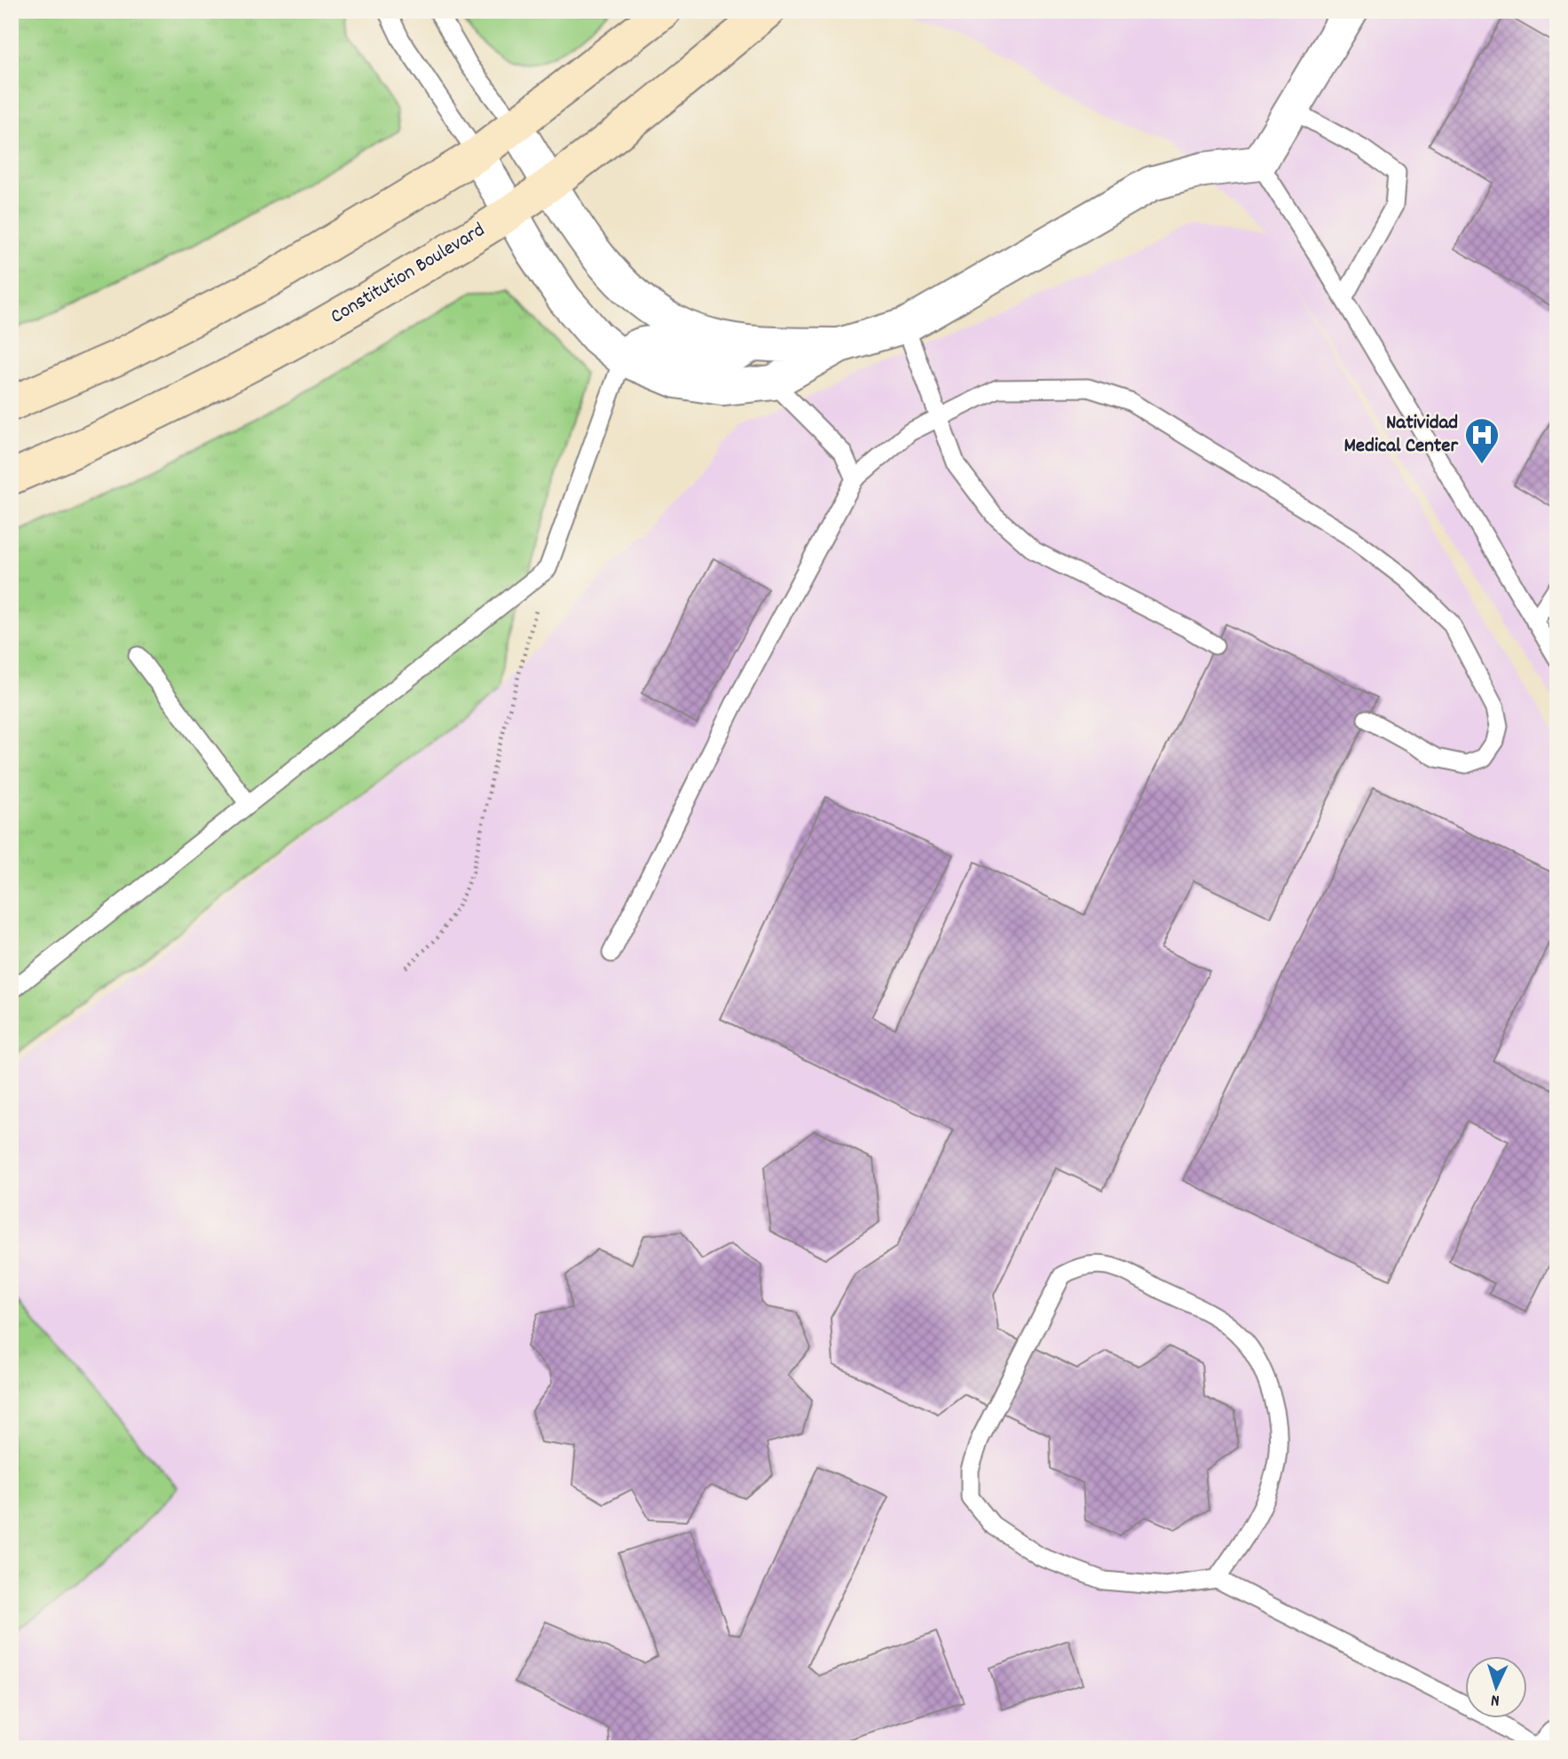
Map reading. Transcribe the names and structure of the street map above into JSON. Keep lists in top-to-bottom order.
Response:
{
  "streets": {
    "main road": ["Constitution Boulevard"]
  },
  "places": {
    "hospital": ["Natividad Medical Center"]
  },
  "north": "bottom"
}
